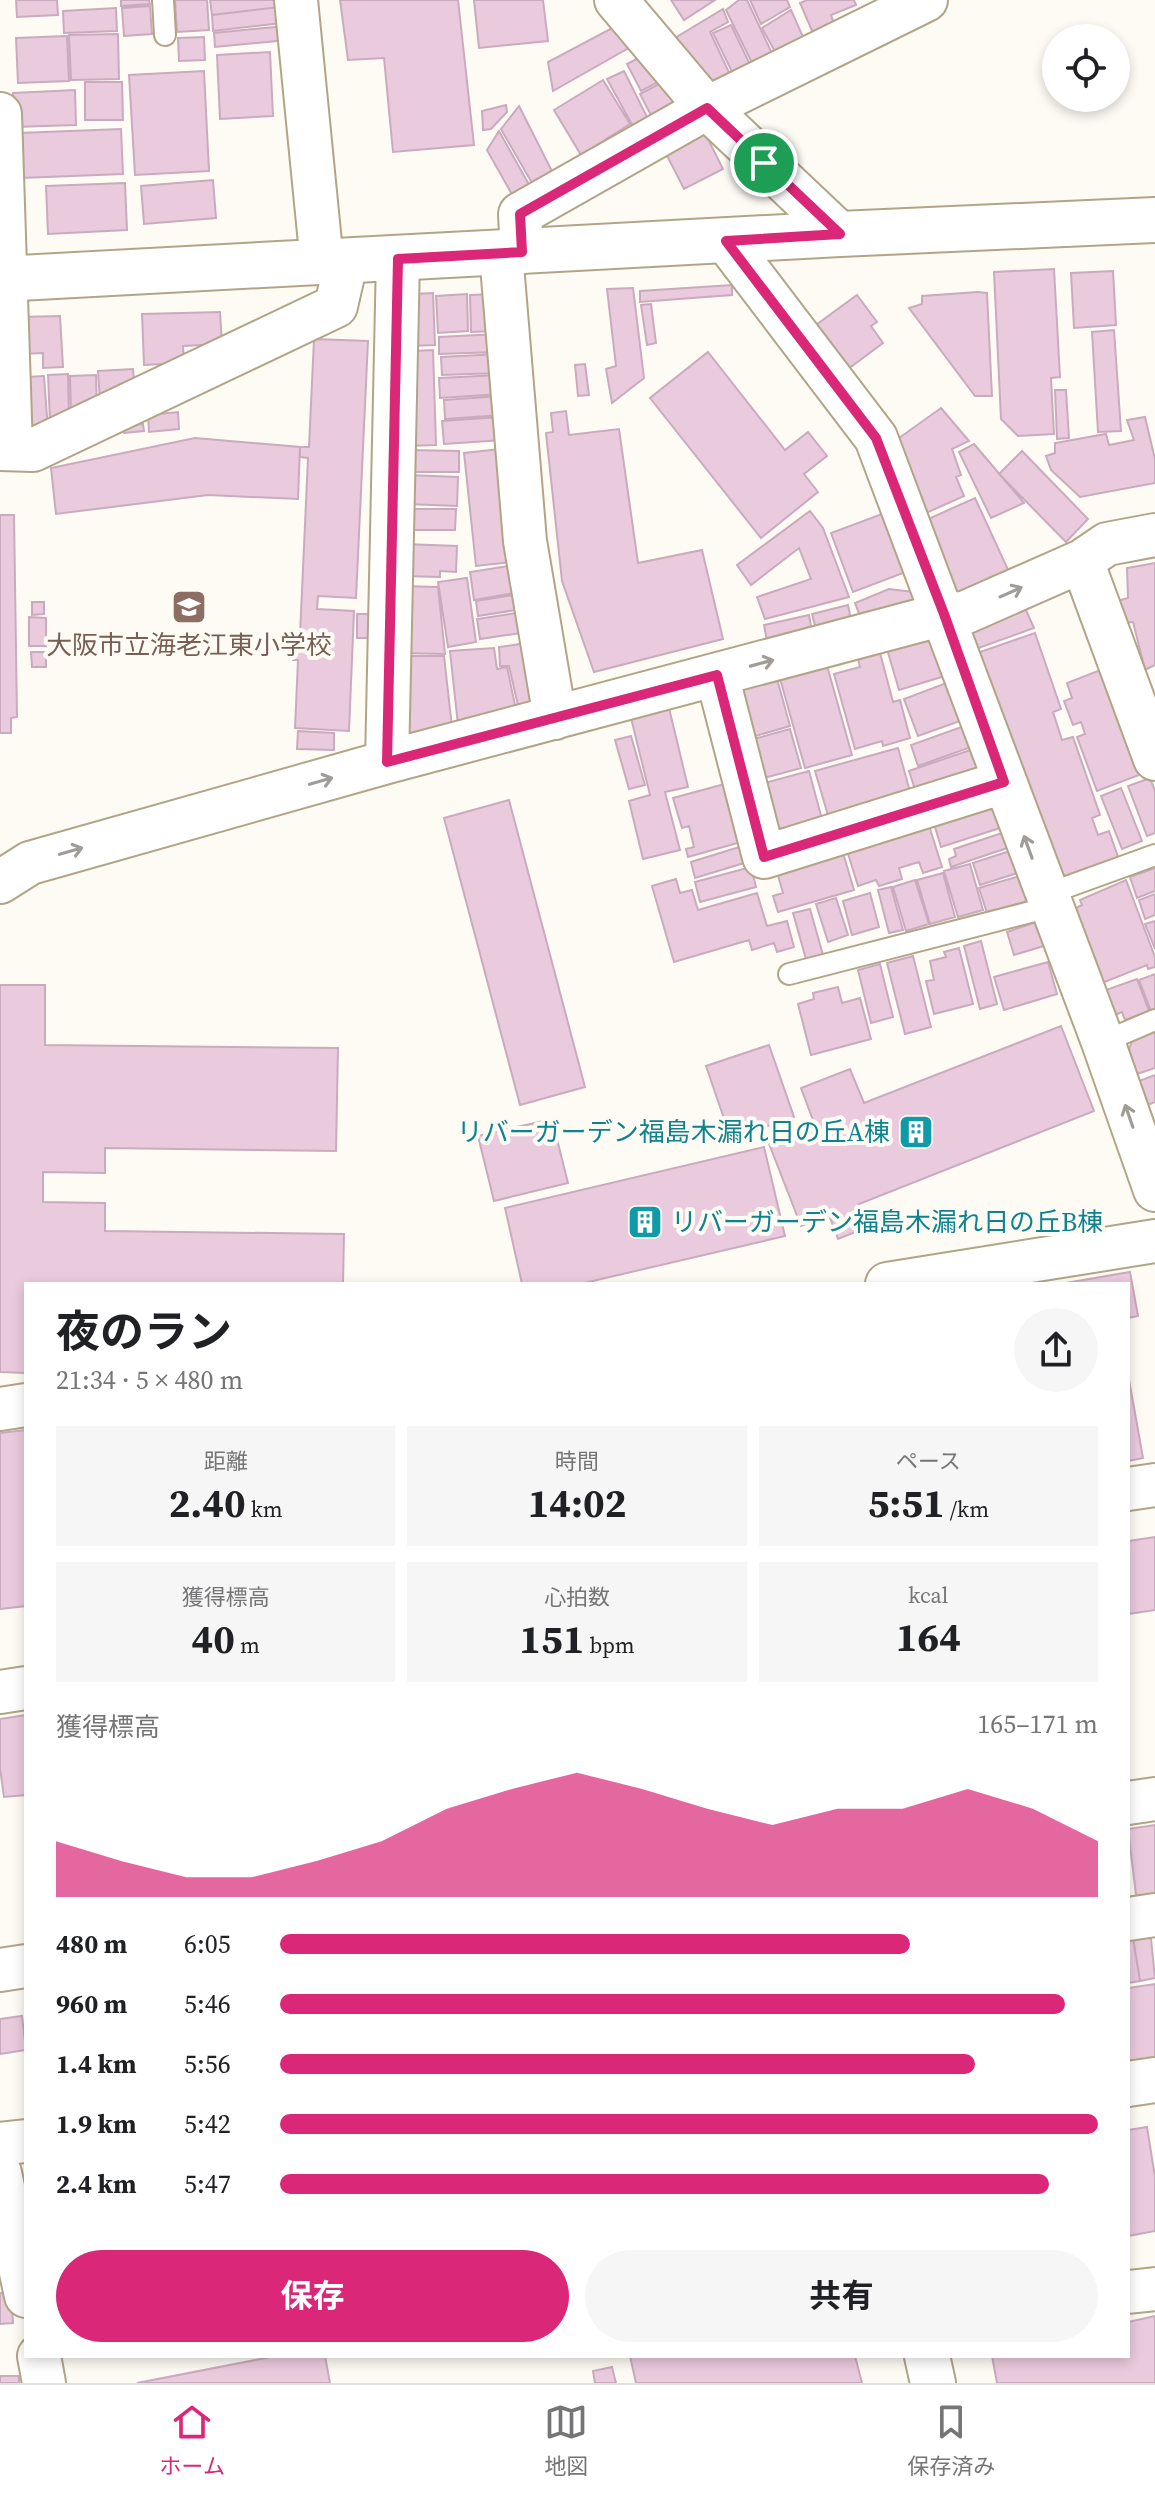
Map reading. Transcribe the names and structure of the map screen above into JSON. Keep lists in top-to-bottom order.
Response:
{
  "places": {
    "school or university": ["大阪市立海老江東小学校"],
    "building": ["リバーガーデン福島木漏れ日の丘A棟", "リバーガーデン福島木漏れ日の丘B棟"]
  },
  "page": {
    "heading": ["夜のラン", "21:34 · 5 × 480 m"],
    "stats": [
      ["距離", "2.40 km"],
      ["時間", "14:02"],
      ["ペース", "5:51 /km"],
      ["獲得標高", "40 m"],
      ["心拍数", "151 bpm"],
      ["kcal", "164"]
    ],
    "chart": ["獲得標高", "165–171 m"],
    "list": [
      {
        "name": "480 m",
        "note": "6:05"
      },
      {
        "name": "960 m",
        "note": "5:46"
      },
      {
        "name": "1.4 km",
        "note": "5:56"
      },
      {
        "name": "1.9 km",
        "note": "5:42"
      },
      {
        "name": "2.4 km",
        "note": "5:47"
      }
    ],
    "buttons": ["保存", "共有"],
    "tabs": ["ホーム", "地図", "保存済み"]
  }
}
